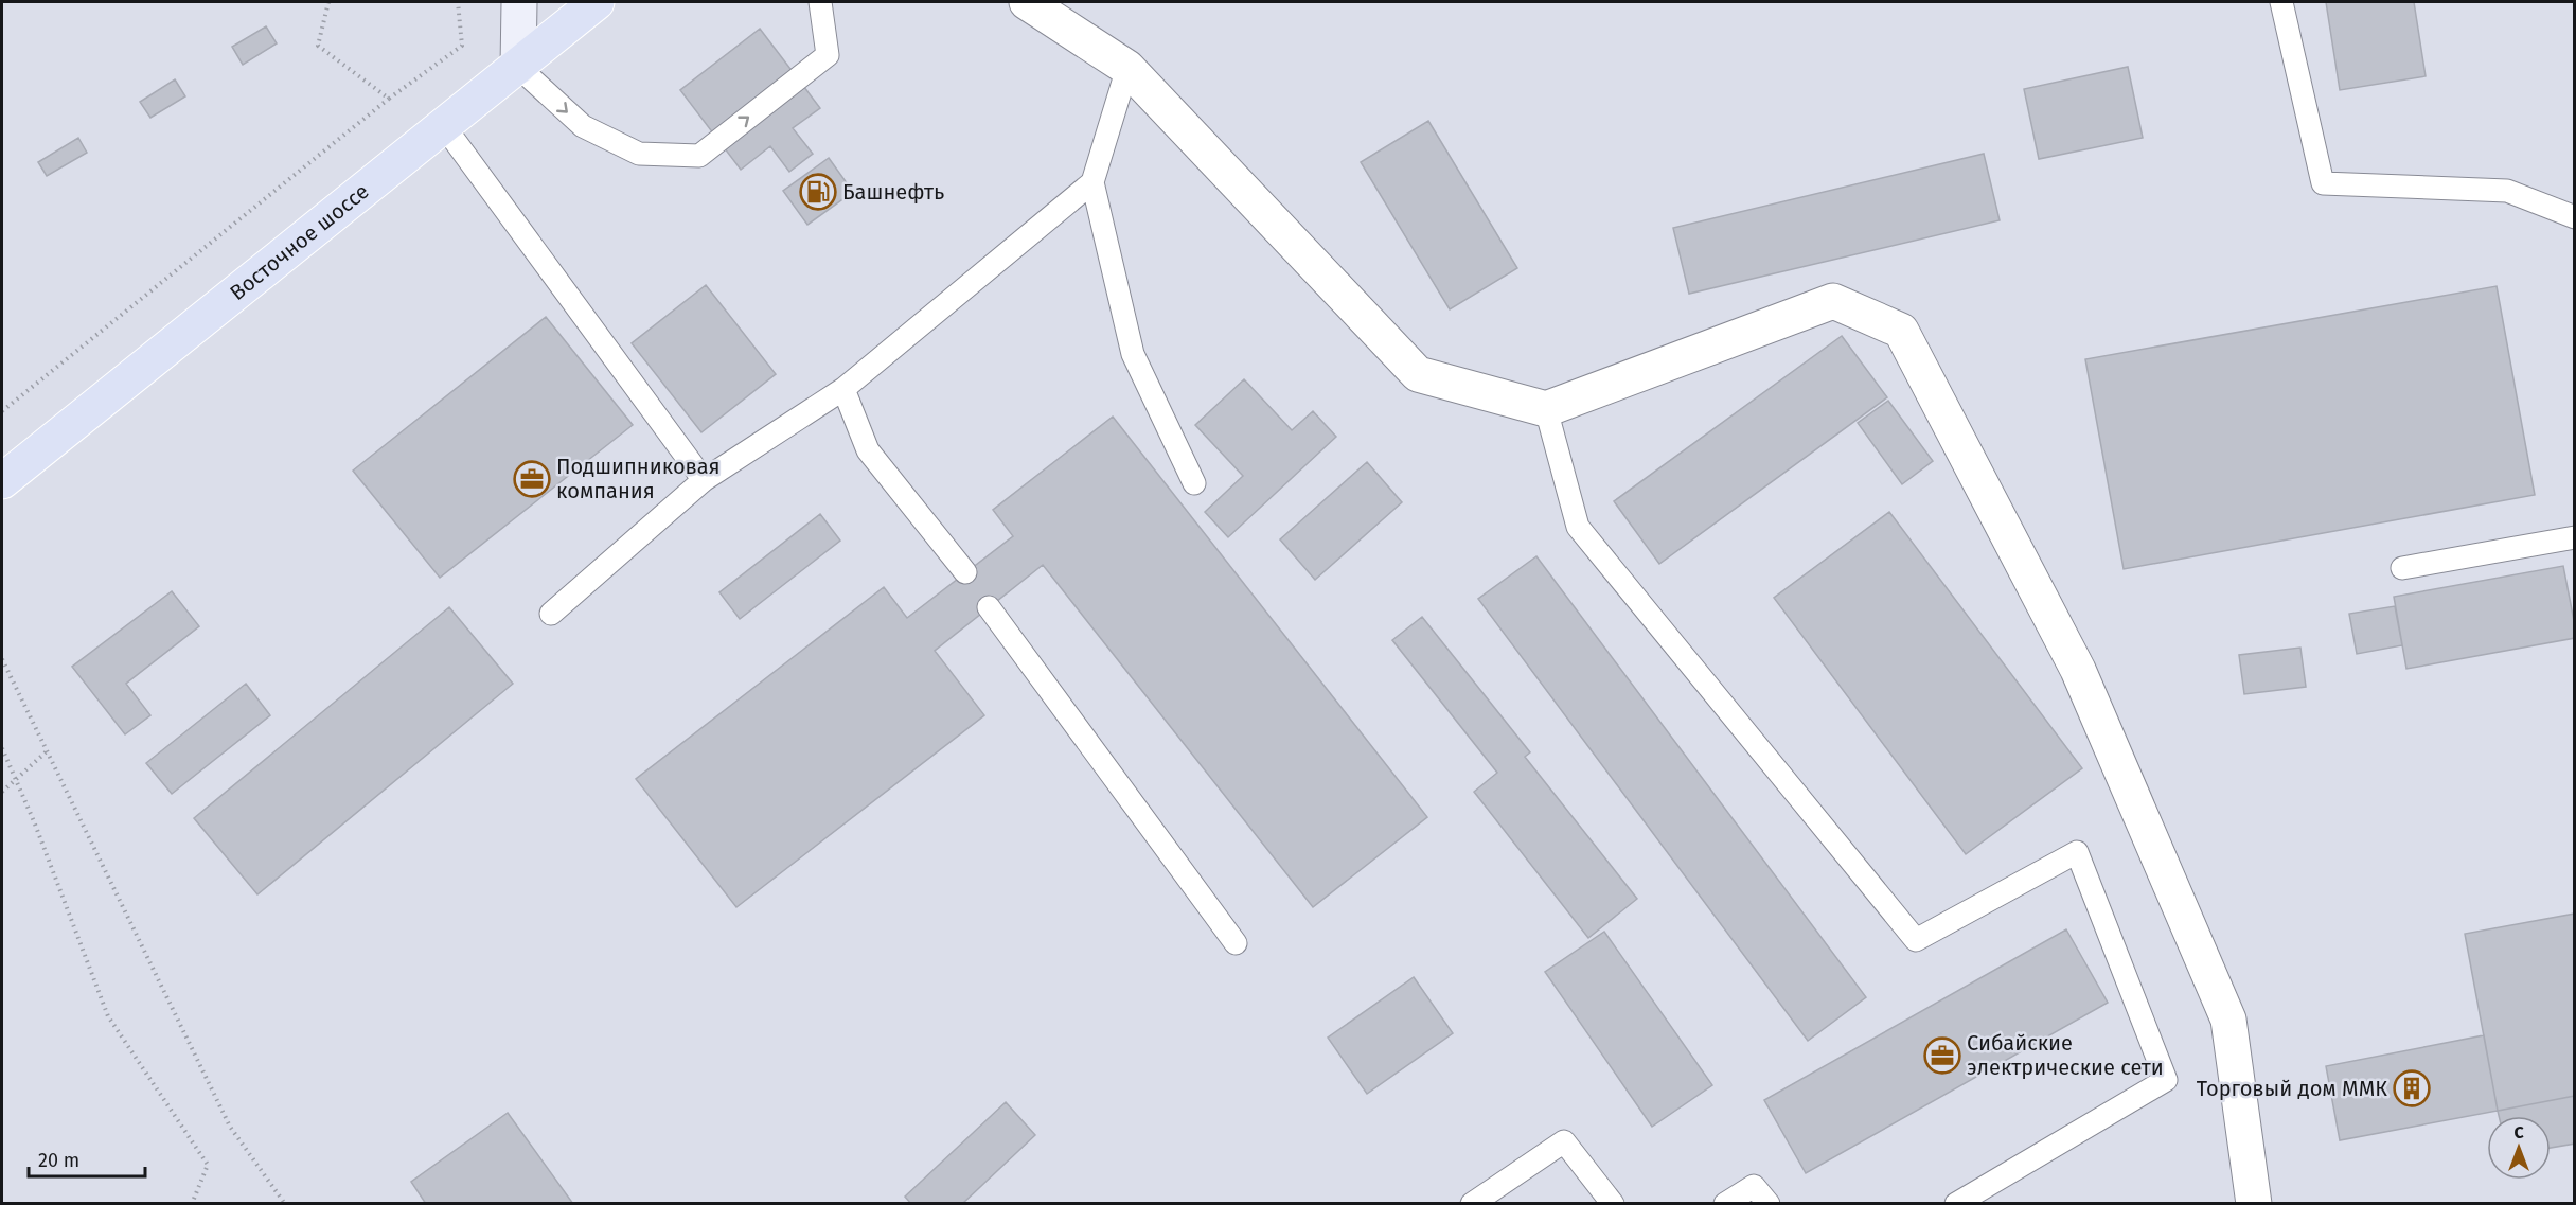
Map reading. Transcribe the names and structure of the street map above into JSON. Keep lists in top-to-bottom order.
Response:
{
  "streets": {
    "main road": ["Восточное шоссе"]
  },
  "places": {
    "fuel station": ["Башнефть"],
    "office": ["Подшипниковая компания", "Сибайские электрические сети"],
    "building": ["Торговый дом ММК"]
  },
  "scale_bar": "20 m",
  "north": "top"
}
